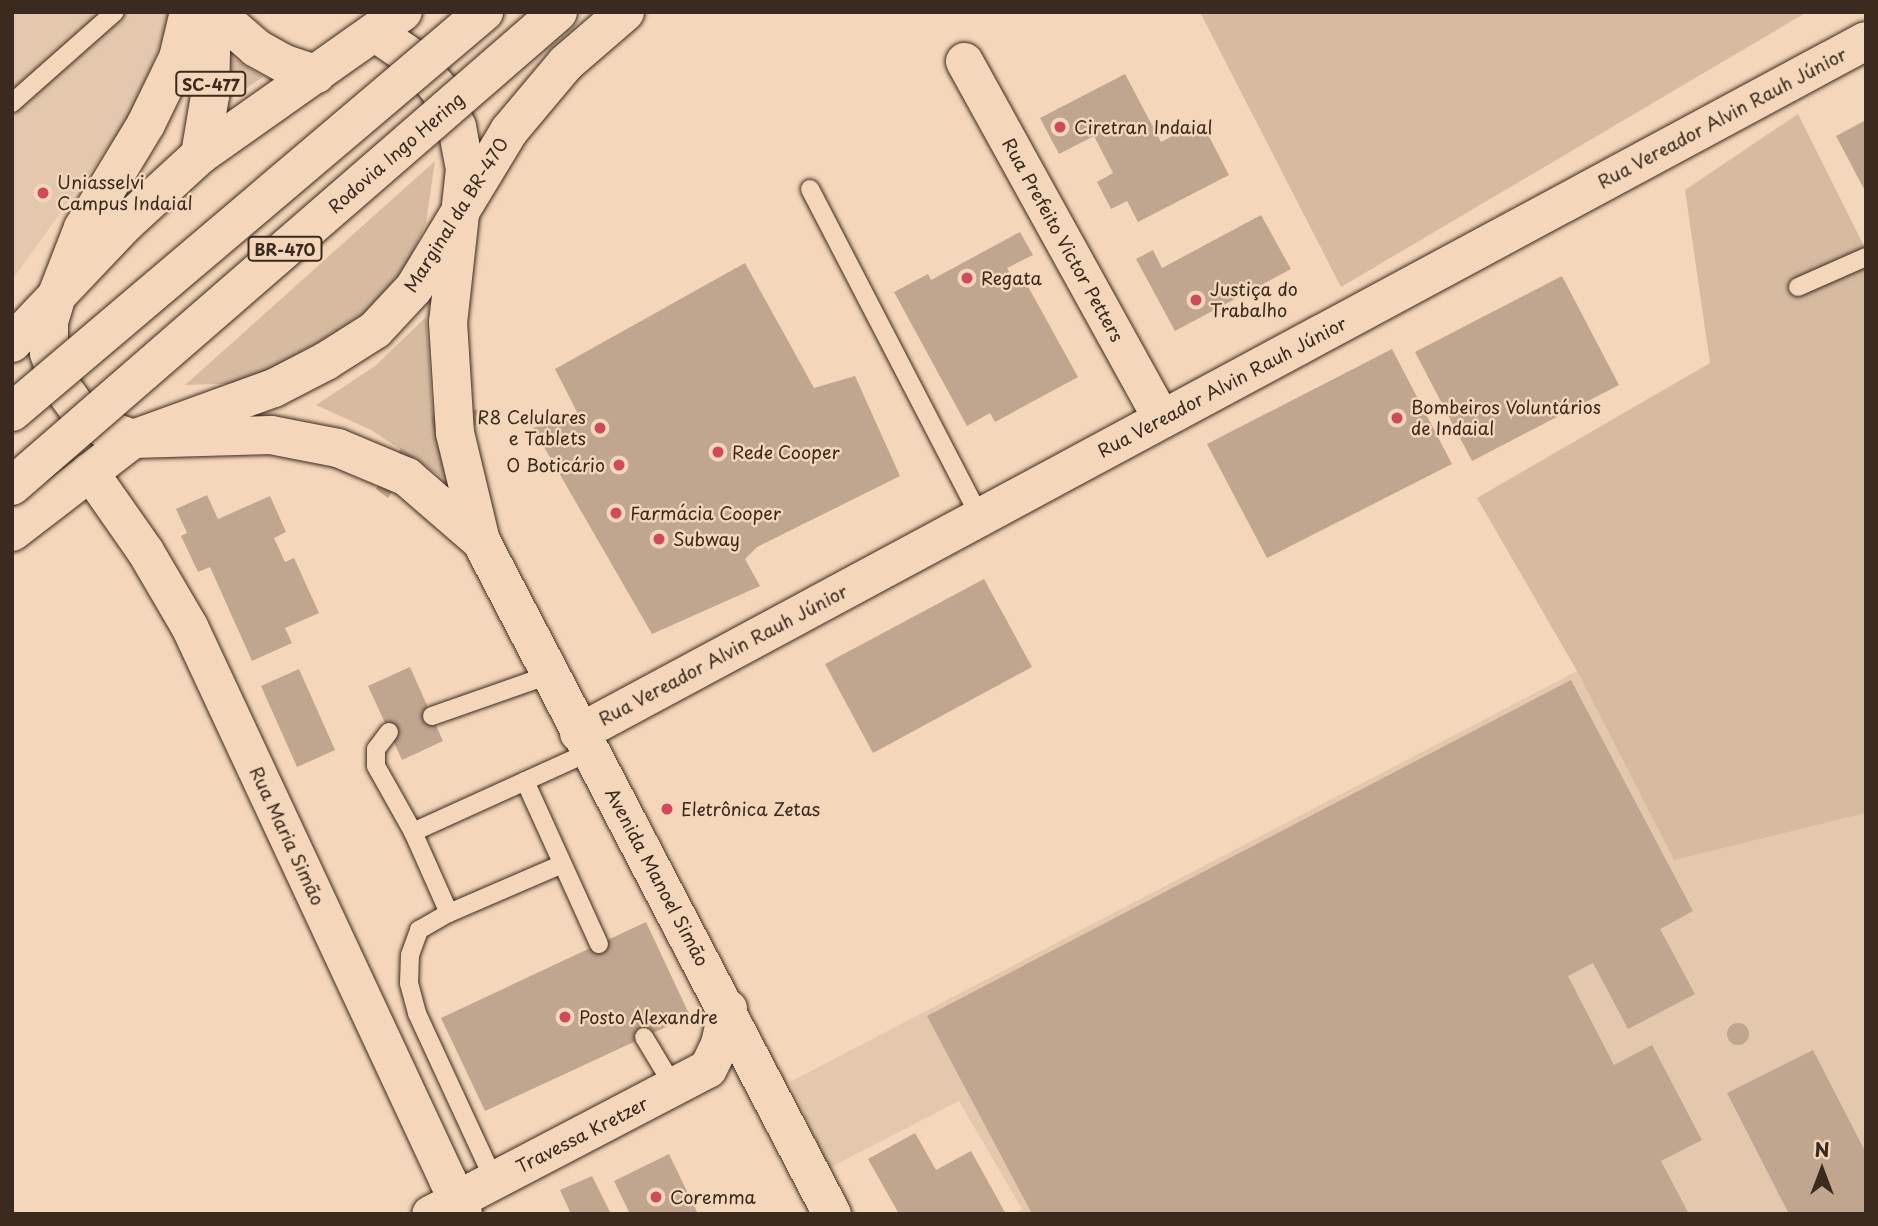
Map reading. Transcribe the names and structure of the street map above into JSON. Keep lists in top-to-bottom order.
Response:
{
  "streets": {
    "main road": [
      "SC-477",
      "Rua Vereador Alvin Rauh Júnior",
      "Rodovia Ingo Hering",
      "Marginal da BR-470",
      "BR-470",
      "Avenida Manoel Simão",
      "Travessa Kretzer"
    ],
    "street": ["Rua Prefeito Victor Petters", "Rua Maria Simão"]
  },
  "crossings": [
    ["Rua Vereador Alvin Rauh Júnior", "Rua Prefeito Victor Petters"],
    ["Rua Vereador Alvin Rauh Júnior", "Avenida Manoel Simão"],
    ["Marginal da BR-470", "Rua Maria Simão"],
    ["Marginal da BR-470", "Avenida Manoel Simão"],
    ["Rua Maria Simão", "Travessa Kretzer"]
  ],
  "places": [
    "Ciretran Indaial",
    "Uniasselvi Campus Indaial",
    "Regata",
    "Justiça do Trabalho",
    "Bombeiros Voluntários de Indaial",
    "R8 Celulares e Tablets",
    "Rede Cooper",
    "O Boticário",
    "Farmácia Cooper",
    "Subway",
    "Eletrônica Zetas",
    "Posto Alexandre",
    "Coremma"
  ],
  "north": "top"
}
